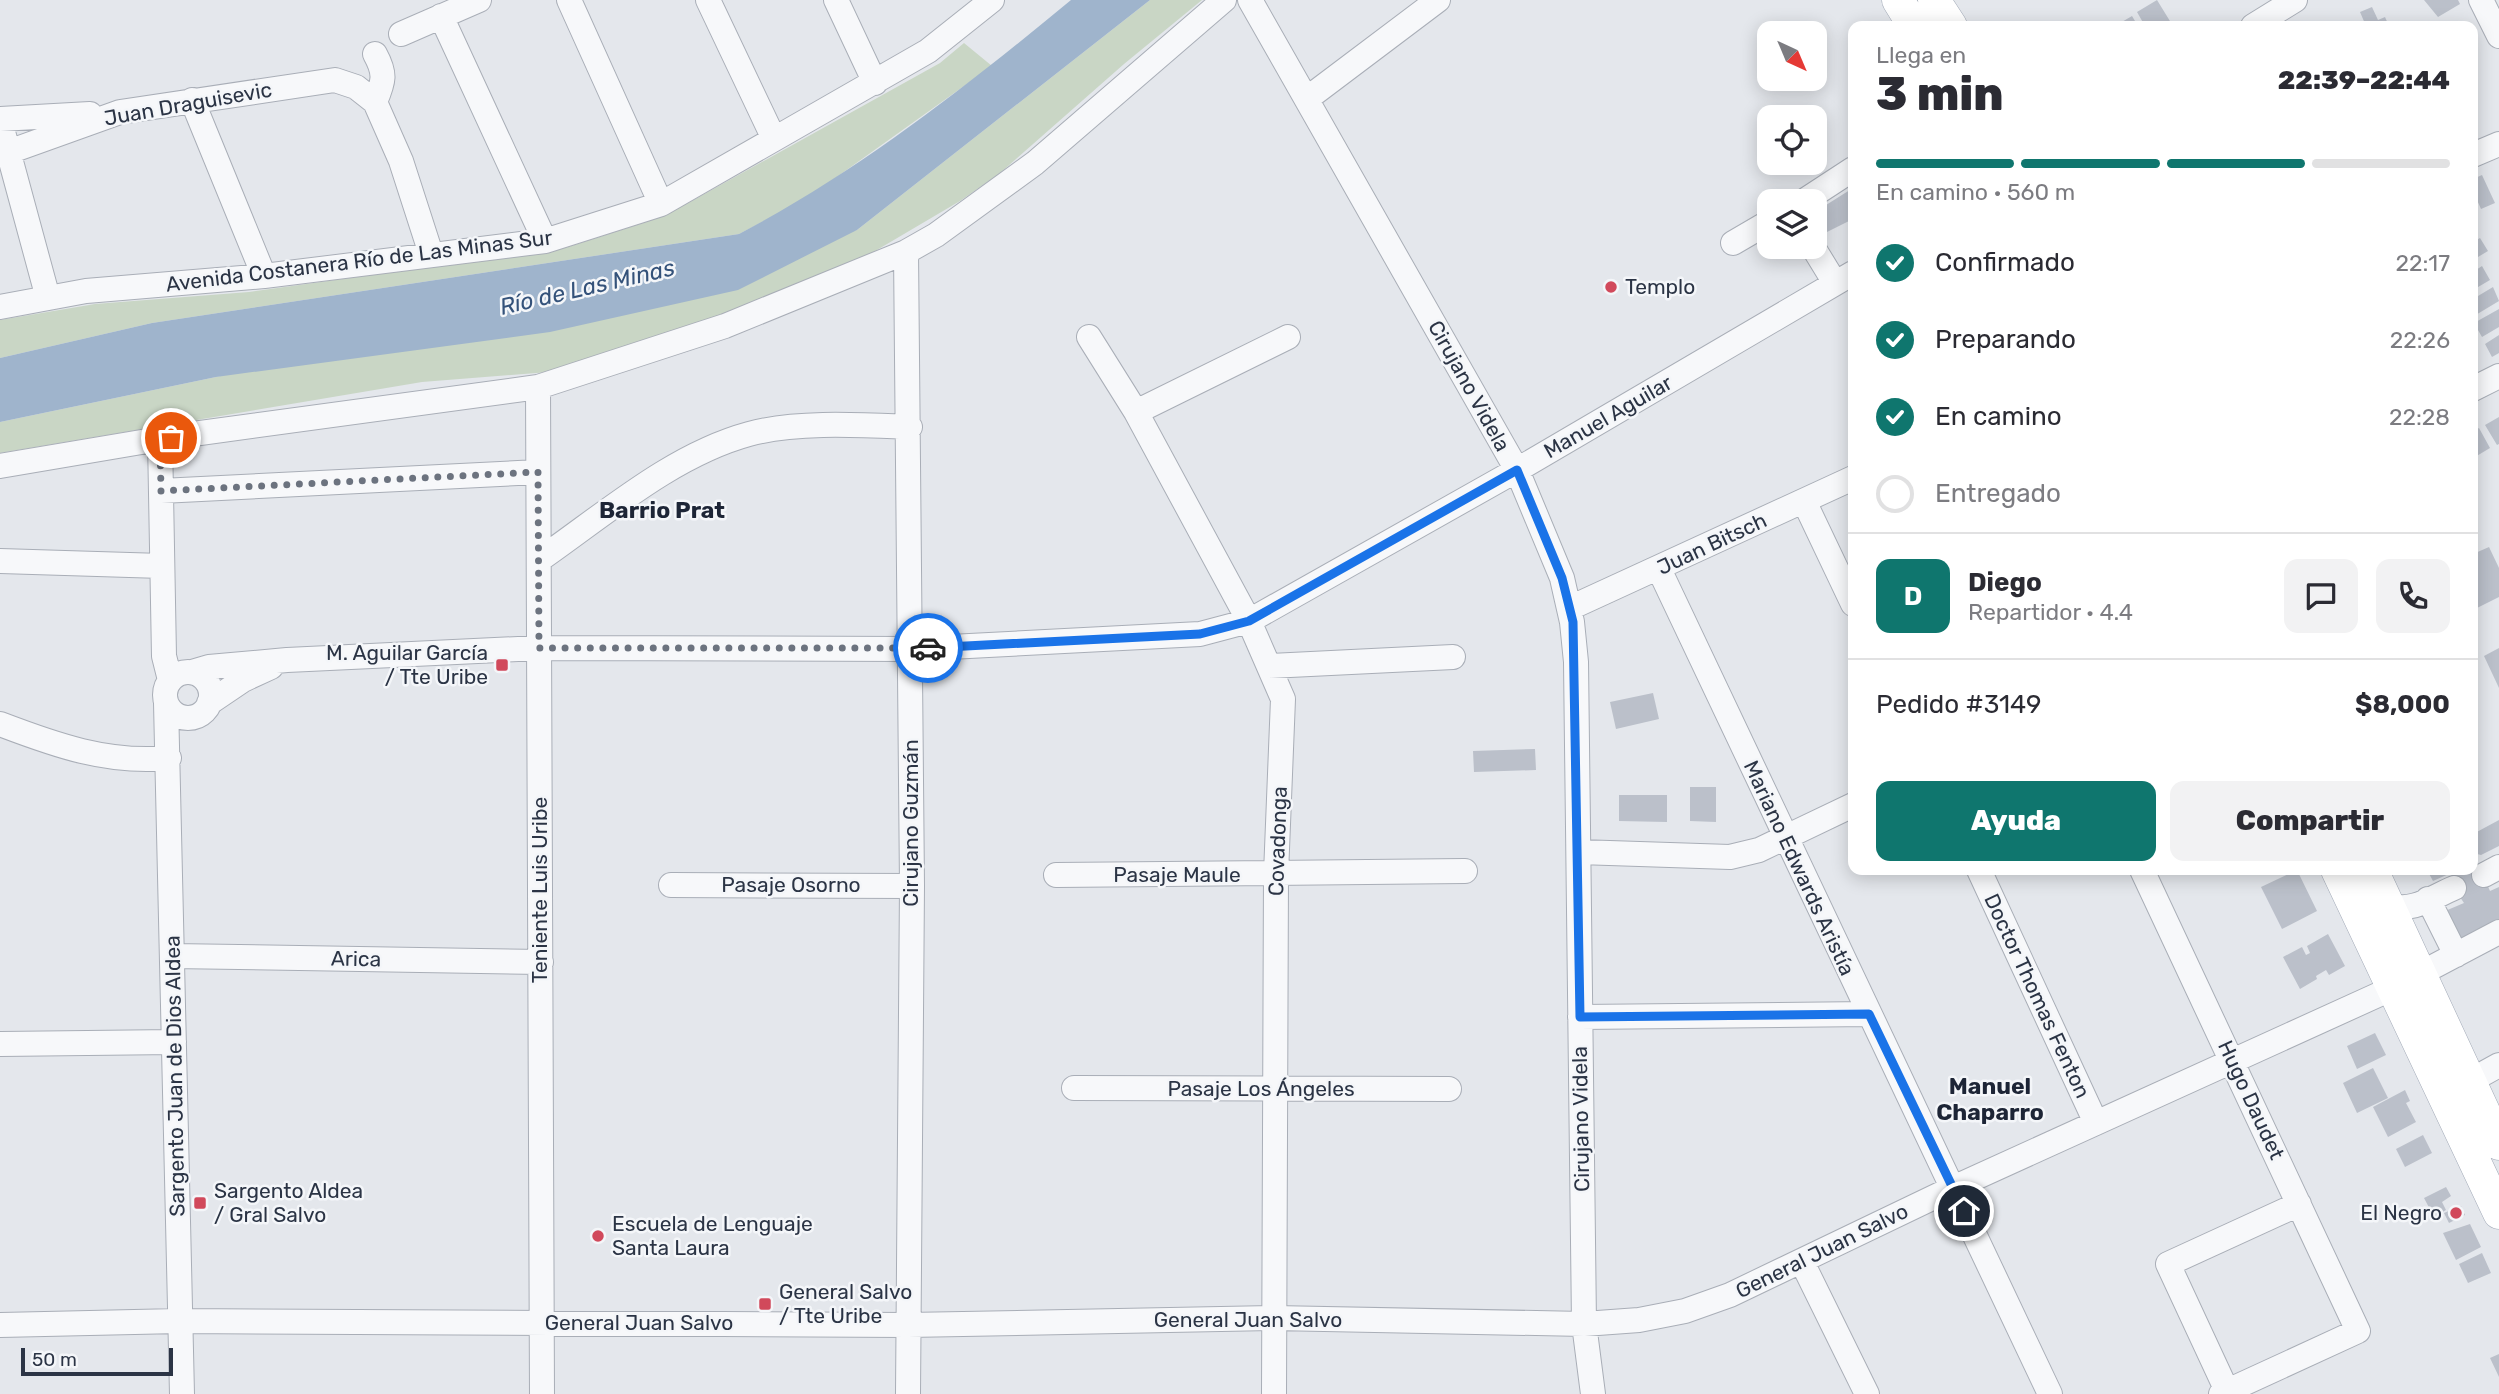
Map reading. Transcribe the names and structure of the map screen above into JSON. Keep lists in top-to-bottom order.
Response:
{
  "streets": {
    "street": [
      "Juan Draguisevic",
      "Avenida Costanera Río de Las Minas Sur",
      "Cirujano Videla",
      "Manuel Aguilar",
      "Juan Bitsch",
      "Cirujano Guzmán",
      "Covadonga",
      "Mariano Edwards Aristía",
      "Pasaje Maule",
      "Pasaje Osorno",
      "Teniente Luis Uribe",
      "Arica",
      "Doctor Thomas Fenton",
      "Sargento Juan de Dios Aldea",
      "Pasaje Los Ángeles",
      "Hugo Daudet",
      "General Juan Salvo"
    ]
  },
  "crossings": [
    ["Cirujano Videla", "Manuel Aguilar"],
    ["Cirujano Videla", "Juan Bitsch"],
    ["Cirujano Videla", "General Juan Salvo"],
    ["Manuel Aguilar", "Cirujano Guzmán"],
    ["Manuel Aguilar", "Covadonga"],
    ["Manuel Aguilar", "Teniente Luis Uribe"],
    ["Manuel Aguilar", "Sargento Juan de Dios Aldea"],
    ["Juan Bitsch", "Mariano Edwards Aristía"],
    ["Cirujano Guzmán", "Pasaje Osorno"],
    ["Cirujano Guzmán", "General Juan Salvo"],
    ["Covadonga", "Pasaje Maule"],
    ["Covadonga", "Pasaje Los Ángeles"],
    ["Covadonga", "General Juan Salvo"],
    ["Mariano Edwards Aristía", "General Juan Salvo"],
    ["Teniente Luis Uribe", "Arica"],
    ["Teniente Luis Uribe", "General Juan Salvo"],
    ["Arica", "Sargento Juan de Dios Aldea"],
    ["Doctor Thomas Fenton", "General Juan Salvo"],
    ["Sargento Juan de Dios Aldea", "General Juan Salvo"],
    ["Hugo Daudet", "General Juan Salvo"]
  ],
  "districts": ["Barrio Prat", "Manuel Chaparro"],
  "water": ["Río de Las Minas"],
  "places": {
    "other": ["Templo", "El Negro", "Escuela de Lenguaje Santa Laura"],
    "transit": ["M. Aguilar García / Tte Uribe", "Sargento Aldea / Gral Salvo", "General Salvo / Tte Uribe"]
  },
  "scale_bar": "50 m",
  "north": "bottom right",
  "page": {
    "heading": ["3 min", "Llega en", "22:39–22:44"],
    "panel": [
      "Diego",
      "Repartidor · 4.4",
      "Pedido #3149",
      "$8,000"
    ],
    "bar": "En camino · 560 m",
    "list": [
      ["Confirmado", "22:17"],
      ["Preparando", "22:26"],
      ["En camino", "22:28"],
      "Entregado"
    ],
    "round": "D",
    "buttons": ["Ayuda", "Compartir"],
    "scale": "50 m"
  }
}
